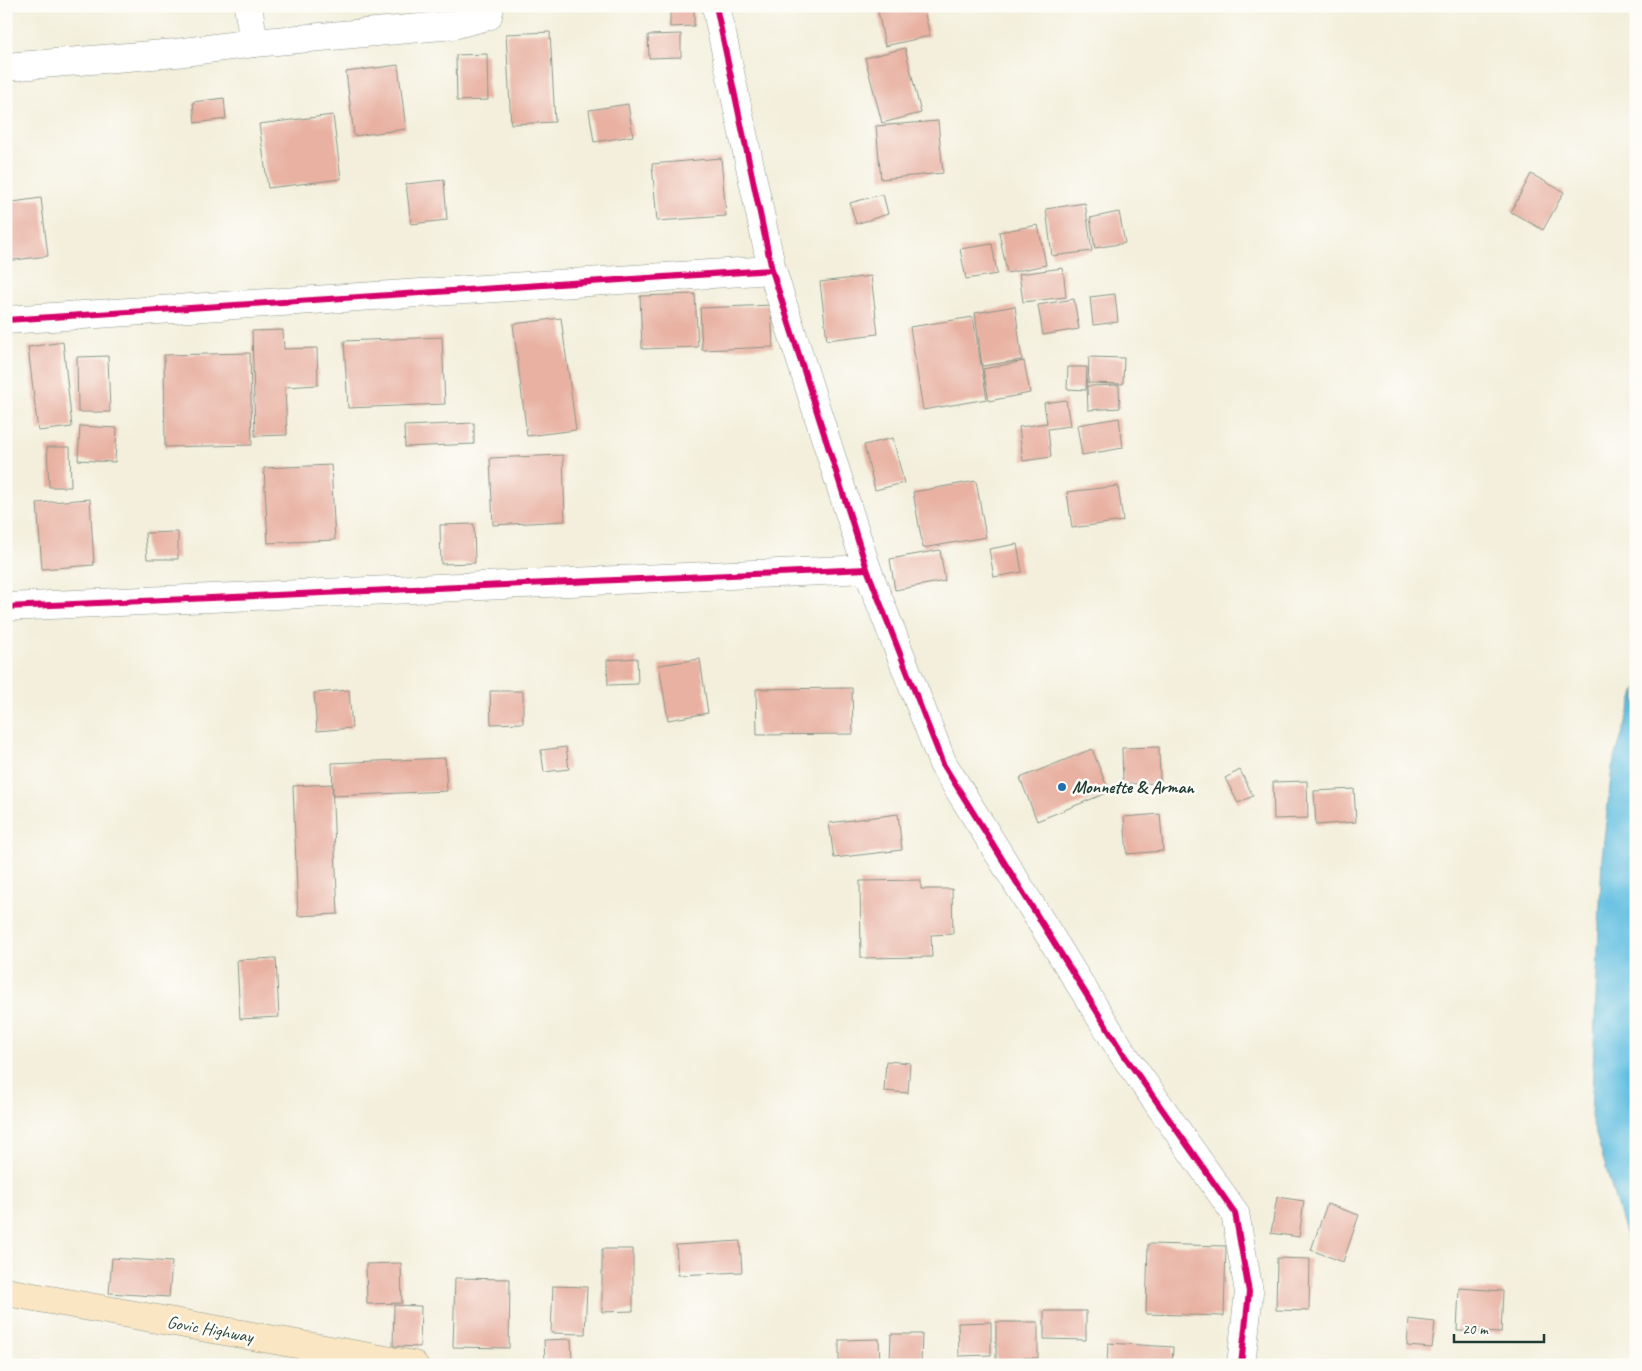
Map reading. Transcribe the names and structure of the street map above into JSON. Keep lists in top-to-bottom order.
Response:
{
  "streets": {
    "main road": ["Govic Highway"]
  },
  "places": ["Monnette & Arman"],
  "scale_bar": "20 m"
}
